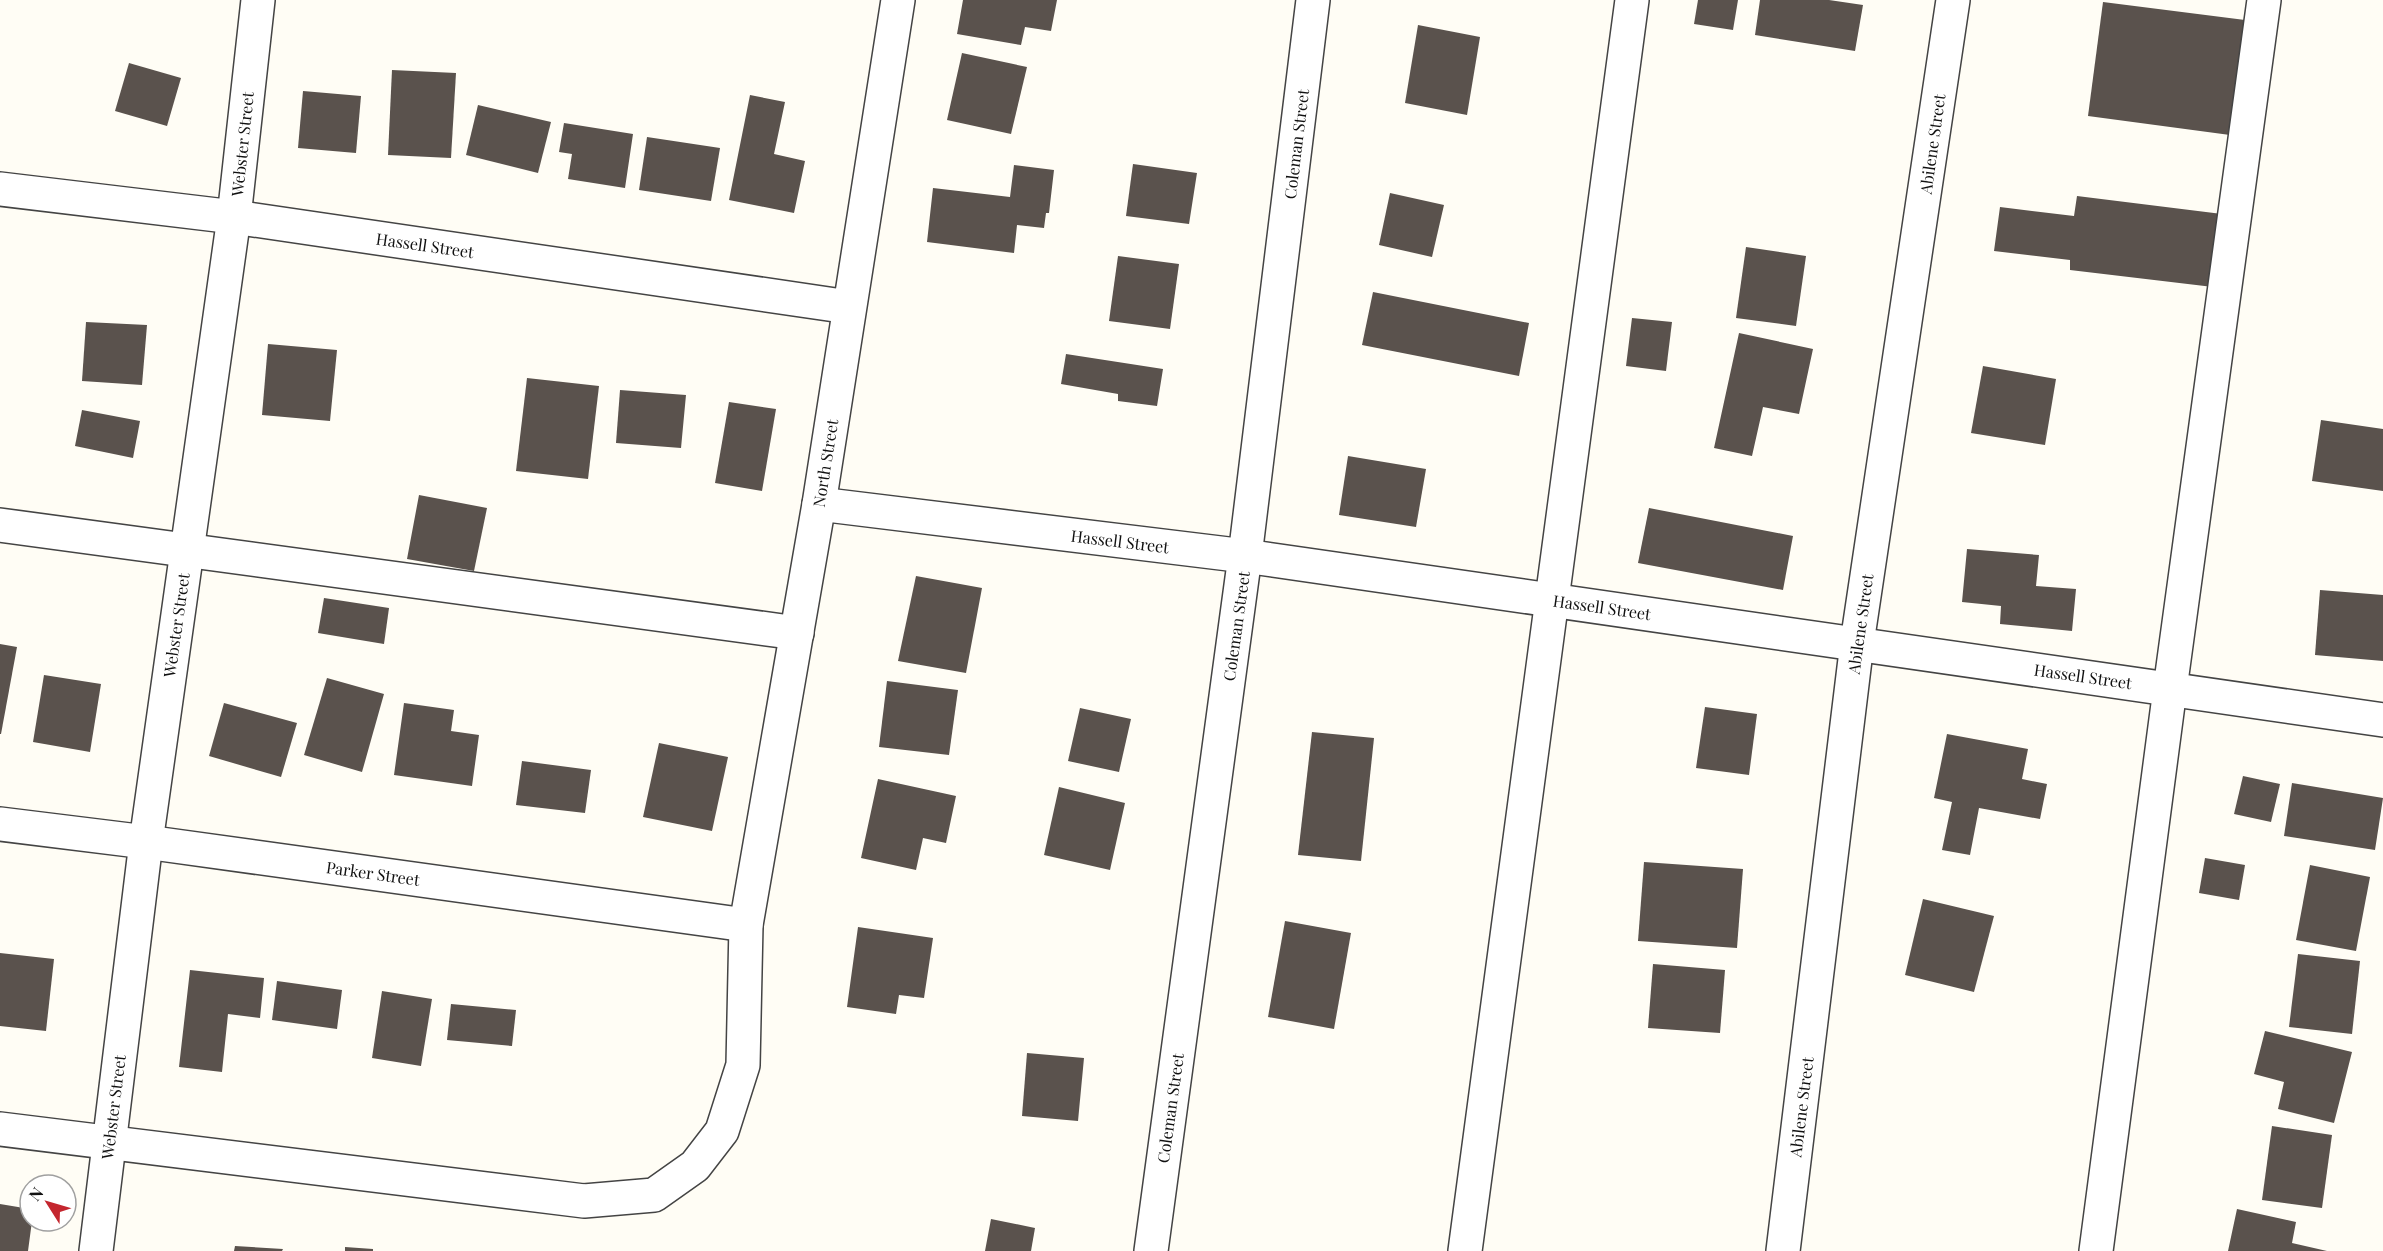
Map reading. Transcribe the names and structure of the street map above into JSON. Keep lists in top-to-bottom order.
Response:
{
  "streets": {
    "street": [
      "Webster Street",
      "Coleman Street",
      "Abilene Street",
      "Hassell Street",
      "North Street",
      "Parker Street"
    ]
  },
  "crossings": [
    ["Webster Street", "Hassell Street"],
    ["Webster Street", "North Street"],
    ["Webster Street", "Parker Street"],
    ["Coleman Street", "Hassell Street"],
    ["Abilene Street", "Hassell Street"],
    ["Hassell Street", "North Street"],
    ["North Street", "Parker Street"]
  ],
  "north": "top left"
}
